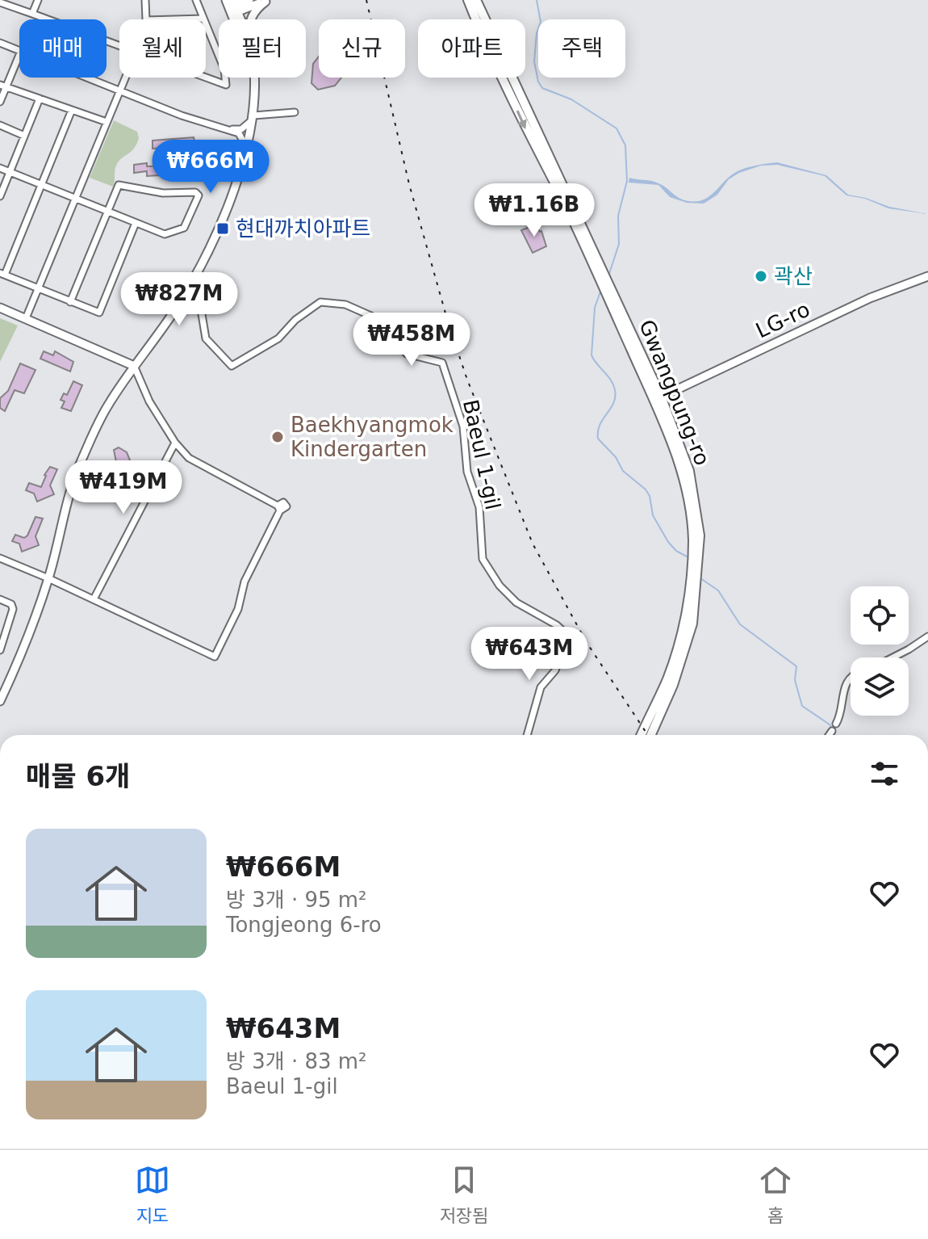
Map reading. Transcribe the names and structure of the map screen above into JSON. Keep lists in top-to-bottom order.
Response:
{
  "streets": {
    "main road": ["Gwangpung-ro"],
    "street": ["LG-ro", "Baeul 1-gil"]
  },
  "crossings": [
    ["LG-ro", "Gwangpung-ro"]
  ],
  "places": {
    "transit": ["현대까치아파트"],
    "other": ["곽산", "Baekhyangmok Kindergarten"]
  },
  "page": {
    "chip": [
      "매매",
      "월세",
      "필터",
      "신규",
      "아파트",
      "주택"
    ],
    "price": [
      "₩666M",
      "₩1.16B",
      "₩827M",
      "₩458M",
      "₩419M",
      "₩643M"
    ],
    "heading": "매물 6개",
    "list": [
      {
        "name": "₩666M",
        "note": "방 3개 · 95 m² · Tongjeong 6-ro"
      },
      {
        "name": "₩643M",
        "note": "방 3개 · 83 m² · Baeul 1-gil"
      }
    ],
    "tabs": ["지도", "저장됨", "홈"]
  }
}
